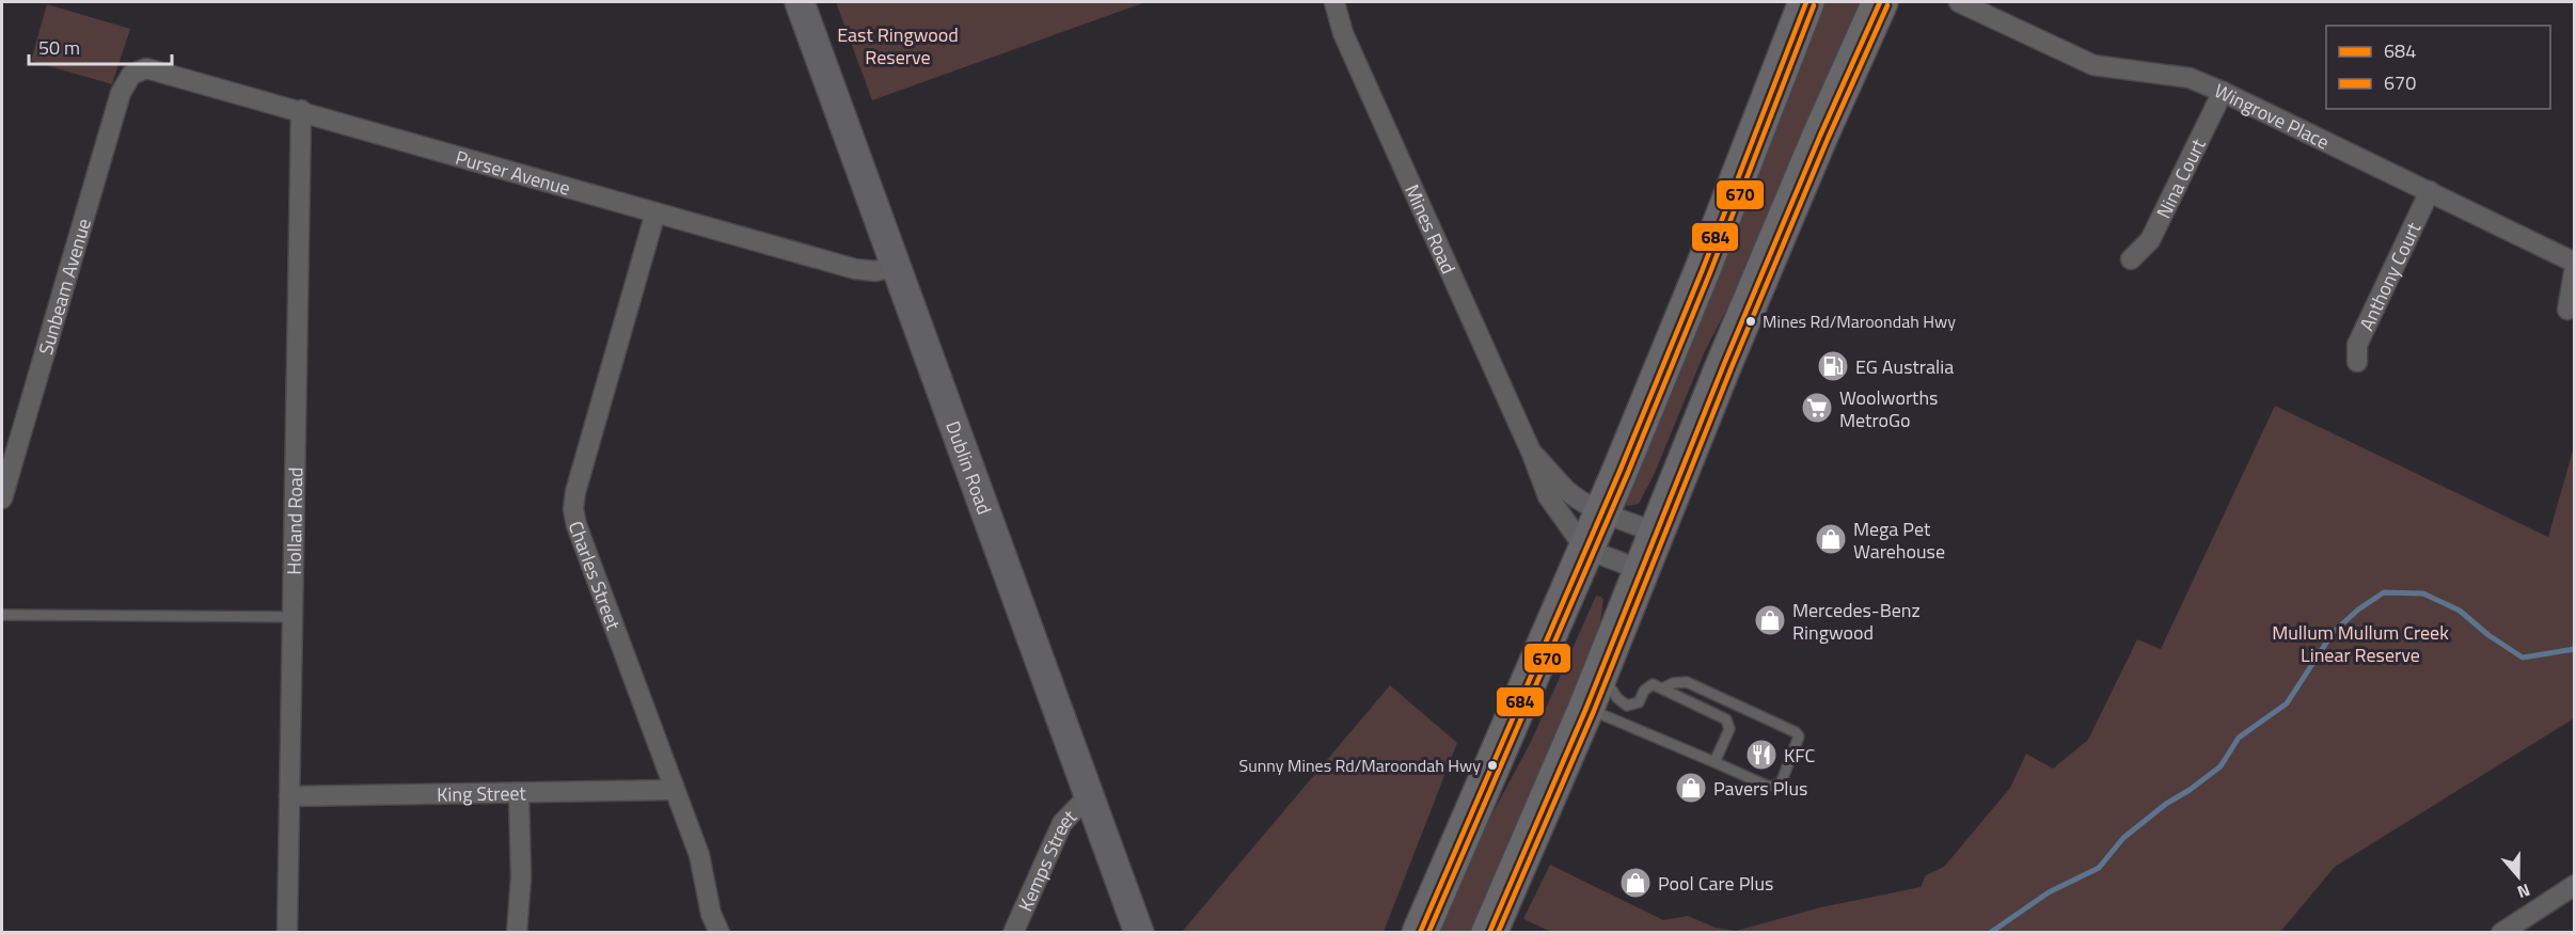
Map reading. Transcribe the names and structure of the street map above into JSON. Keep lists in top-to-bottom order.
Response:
{
  "streets": {
    "main road": ["Dublin Road"],
    "street": [
      "Wingrove Place",
      "Purser Avenue",
      "Nina Court",
      "Mines Road",
      "Anthony Court",
      "Sunbeam Avenue",
      "Holland Road",
      "Charles Street",
      "King Street",
      "Kemps Street"
    ]
  },
  "crossings": [
    ["Wingrove Place", "Nina Court"],
    ["Wingrove Place", "Anthony Court"],
    ["Purser Avenue", "Sunbeam Avenue"],
    ["Purser Avenue", "Dublin Road"],
    ["Purser Avenue", "Holland Road"],
    ["Purser Avenue", "Charles Street"],
    ["Dublin Road", "Kemps Street"],
    ["Holland Road", "King Street"],
    ["Charles Street", "King Street"]
  ],
  "parks": ["East Ringwood Reserve", "Mullum Mullum Creek Linear Reserve"],
  "places": {
    "other": ["Mines Rd/Maroondah Hwy", "Sunny Mines Rd/Maroondah Hwy"],
    "fuel station": ["EG Australia"],
    "supermarket": ["Woolworths MetroGo"],
    "shop": [
      "Mega Pet Warehouse",
      "Mercedes-Benz Ringwood",
      "Pavers Plus",
      "Pool Care Plus"
    ],
    "restaurant": ["KFC"]
  },
  "lines": ["transit line 684", "transit line 670"],
  "legend": ["684", "670"],
  "scale_bar": "50 m",
  "north": "bottom"
}
